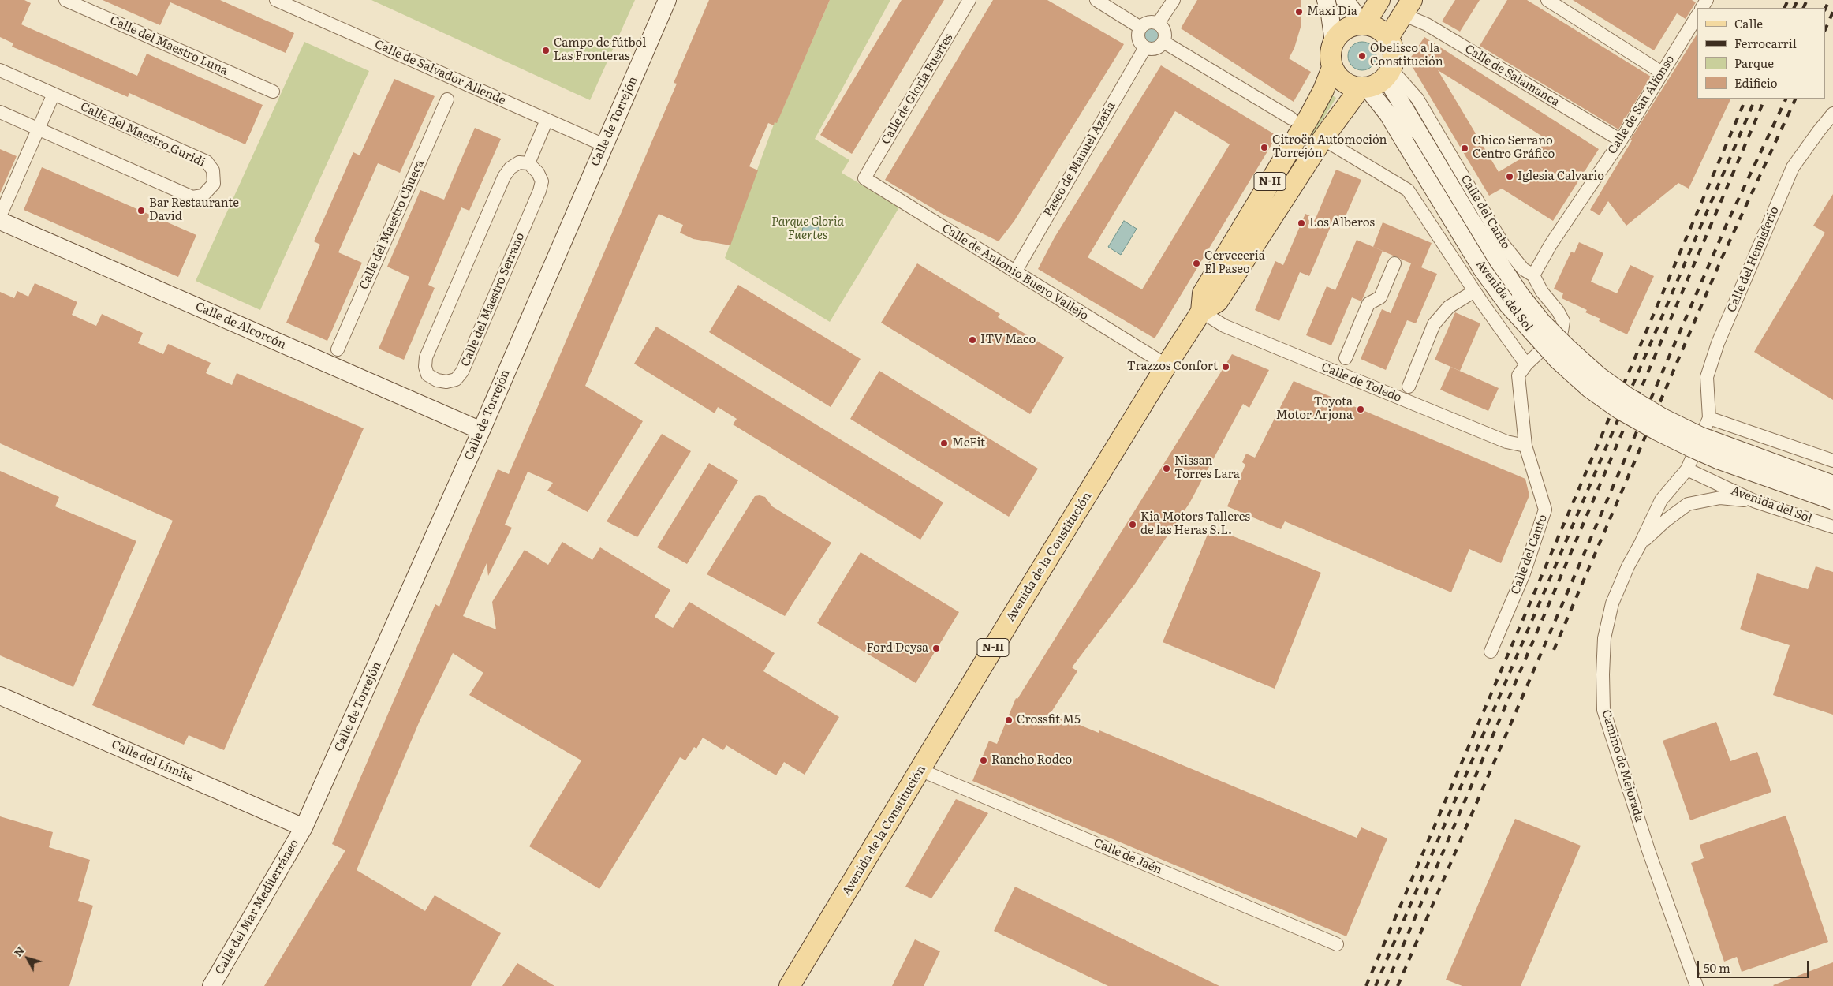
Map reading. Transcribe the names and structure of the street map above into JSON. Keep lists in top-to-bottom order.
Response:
{
  "streets": {
    "main road": ["N-II", "Avenida de la Constitución"],
    "street": [
      "Calle del Maestro Luna",
      "Calle de Salvador Allende",
      "Calle de Salamanca",
      "Calle de Gloria Fuertes",
      "Calle de San Alfonso",
      "Calle de Torrejón",
      "Calle del Maestro Guridi",
      "Paseo de Manuel Azaña",
      "Calle del Canto",
      "Calle del Maestro Chueca",
      "Calle del Hemisferio",
      "Calle de Antonio Buero Vallejo",
      "Avenida del Sol",
      "Calle del Maestro Serrano",
      "Calle de Alcorcón",
      "Calle de Toledo",
      "Calle del Límite",
      "Camino de Mejorada",
      "Calle de Jaén",
      "Calle del Mar Mediterráneo"
    ]
  },
  "crossings": [
    ["Calle de Salvador Allende", "Calle de Torrejón"],
    ["Calle de Salamanca", "Calle de San Alfonso"],
    ["Calle de Gloria Fuertes", "Calle de Antonio Buero Vallejo"],
    ["Calle de San Alfonso", "Calle del Canto"],
    ["Calle de Torrejón", "Calle de Alcorcón"],
    ["Calle de Torrejón", "Calle del Límite"],
    ["Calle de Torrejón", "Calle del Mar Mediterráneo"],
    ["Paseo de Manuel Azaña", "Calle de Antonio Buero Vallejo"],
    ["N-II", "Calle del Canto"],
    ["N-II", "Avenida del Sol"],
    ["N-II", "Avenida de la Constitución"],
    ["Calle del Canto", "Avenida del Sol"],
    ["Calle del Canto", "Calle de Toledo"],
    ["Calle del Canto", "Avenida de la Constitución"],
    ["Calle de Antonio Buero Vallejo", "Avenida de la Constitución"],
    ["Avenida del Sol", "Avenida de la Constitución"],
    ["Avenida del Sol", "Camino de Mejorada"],
    ["Calle de Toledo", "Avenida de la Constitución"],
    ["Avenida de la Constitución", "Calle de Jaén"],
    ["Calle del Límite", "Calle del Mar Mediterráneo"]
  ],
  "parks": ["Parque Gloria Fuertes"],
  "places": [
    "Maxi Dia",
    "Campo de fútbol Las Fronteras",
    "Obelisco a la Constitución",
    "Citroën Automoción Torrejón",
    "Chico Serrano Centro Gráfico",
    "Iglesia Calvario",
    "Bar Restaurante David",
    "Los Alberos",
    "Cervecería El Paseo",
    "ITV Maco",
    "Trazzos Confort",
    "Toyota Motor Arjona",
    "McFit",
    "Nissan Torres Lara",
    "Kia Motors Talleres de las Heras S.L.",
    "Ford Deysa",
    "Crossfit M5",
    "Rancho Rodeo"
  ],
  "legend": [
    "Calle",
    "Ferrocarril",
    "Parque",
    "Edificio"
  ],
  "scale_bar": "50 m",
  "north": "top left"
}
